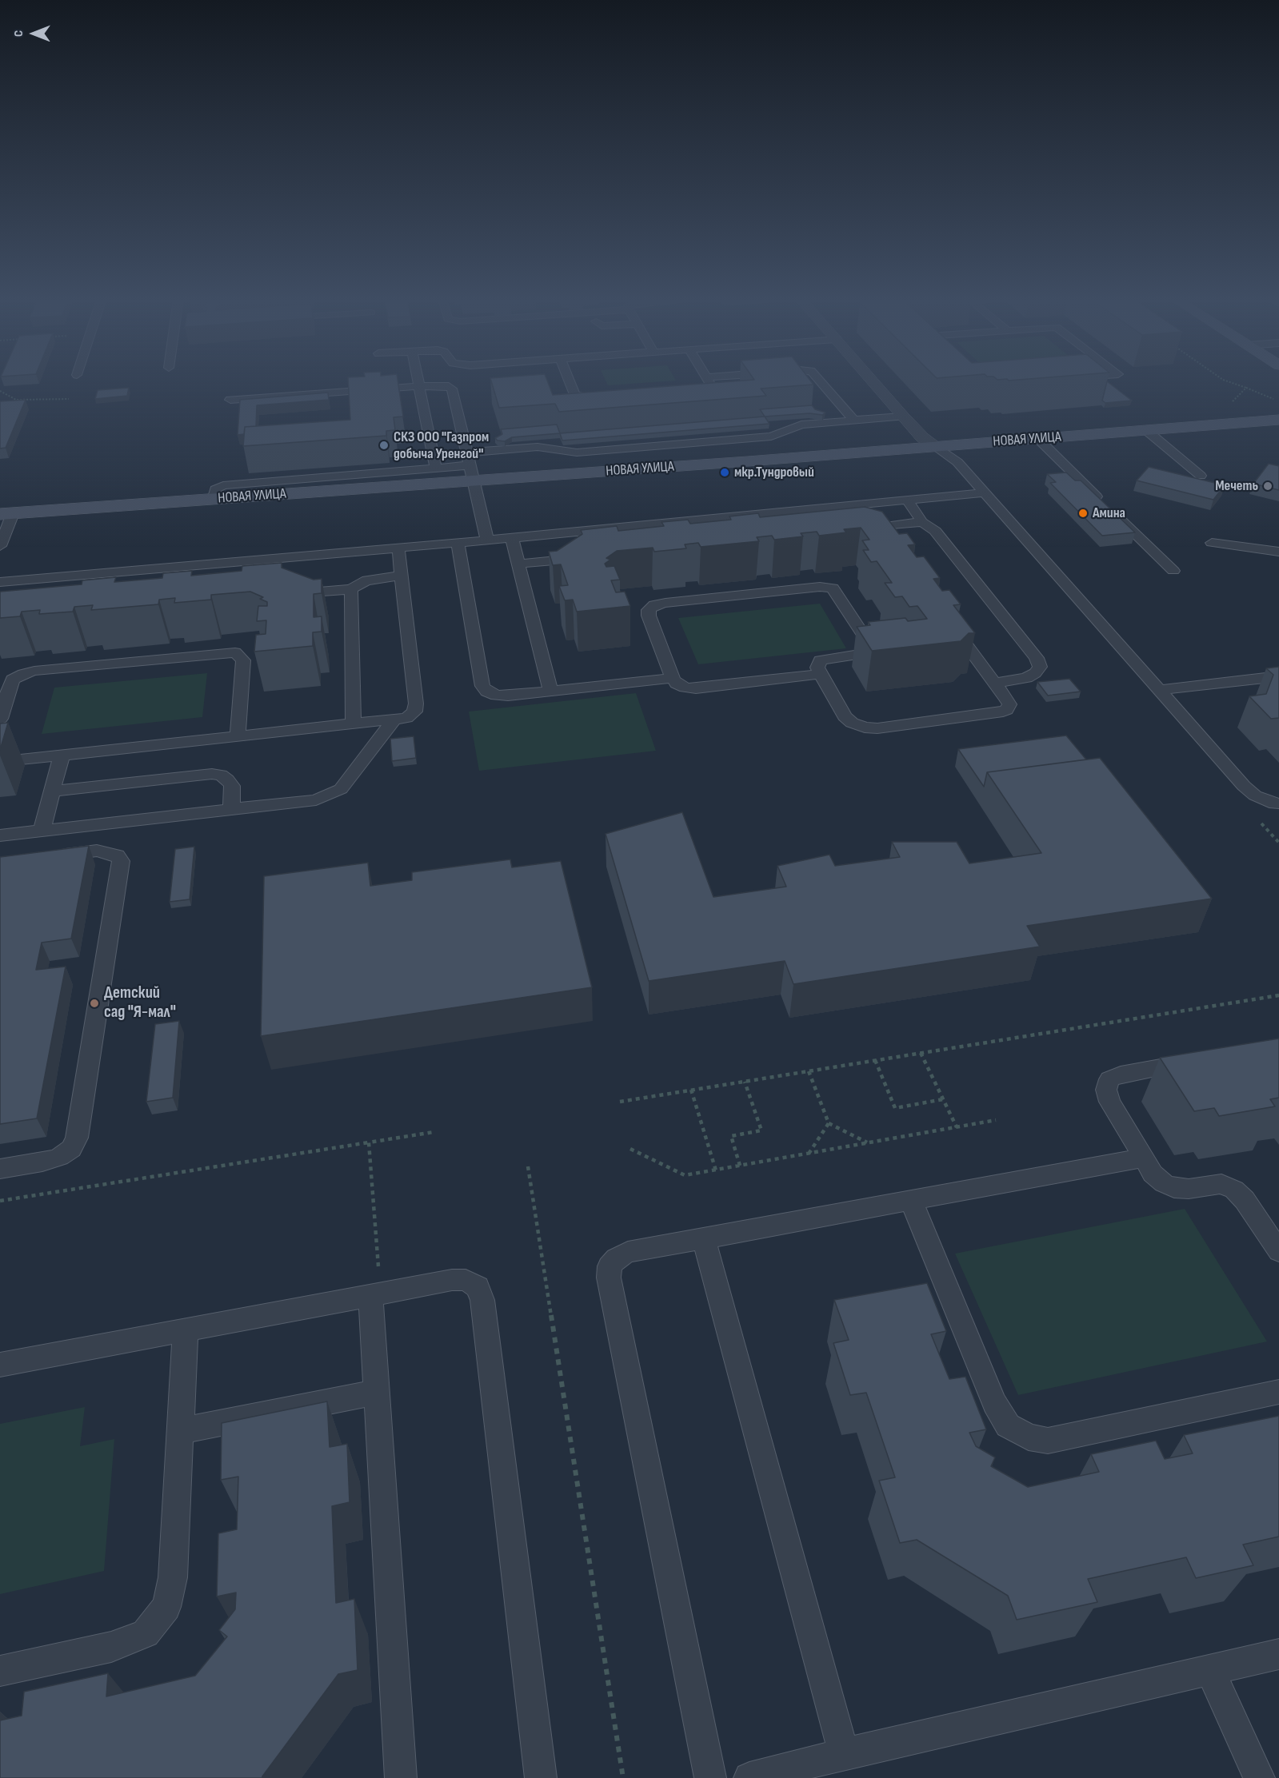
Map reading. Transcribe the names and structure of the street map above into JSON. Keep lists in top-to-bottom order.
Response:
{
  "streets": {
    "main road": ["НОВАЯ УЛИЦА"]
  },
  "places": [
    "СКЗ ООО \"Газпром добыча Уренгой\"",
    "мкр.Тундровый",
    "Мечеть",
    "Амина",
    "Детский сад \"Я-мал\""
  ],
  "north": "left"
}
